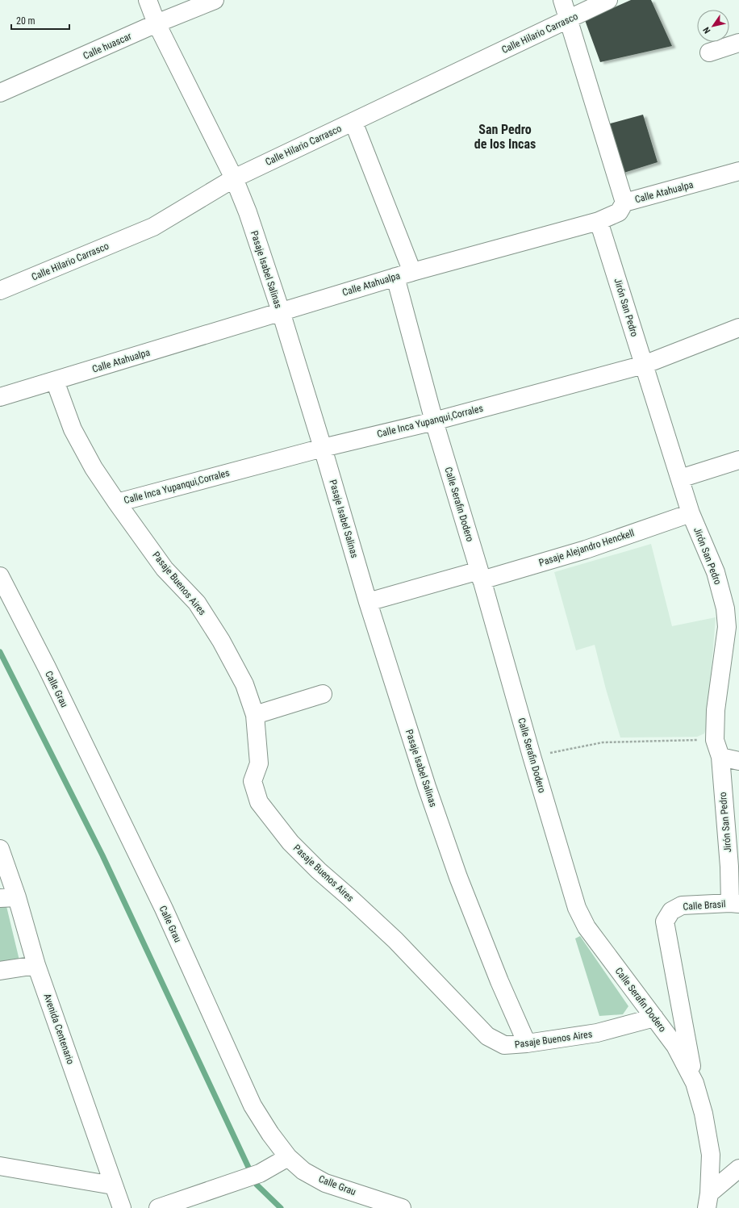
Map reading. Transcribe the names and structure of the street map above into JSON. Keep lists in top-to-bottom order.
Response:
{
  "streets": {
    "street": [
      "Calle Hilario Carrasco",
      "Calle huascar",
      "Calle Atahualpa",
      "Pasaje Isabel Salinas",
      "Jirón San Pedro",
      "Calle Inca Yupanqui,Corrales",
      "Calle Serafin Dodero",
      "Pasaje Alejandro Henckell",
      "Pasaje Buenos Aires",
      "Calle Grau",
      "Calle Brasil",
      "Avenida Centenario"
    ]
  },
  "crossings": [
    ["Calle Hilario Carrasco", "Pasaje Isabel Salinas"],
    ["Calle huascar", "Pasaje Isabel Salinas"],
    ["Calle Atahualpa", "Pasaje Isabel Salinas"],
    ["Calle Atahualpa", "Jirón San Pedro"],
    ["Calle Atahualpa", "Calle Serafin Dodero"],
    ["Calle Atahualpa", "Pasaje Buenos Aires"],
    ["Pasaje Isabel Salinas", "Calle Inca Yupanqui,Corrales"],
    ["Pasaje Isabel Salinas", "Pasaje Alejandro Henckell"],
    ["Pasaje Isabel Salinas", "Pasaje Buenos Aires"],
    ["Jirón San Pedro", "Calle Inca Yupanqui,Corrales"],
    ["Jirón San Pedro", "Pasaje Alejandro Henckell"],
    ["Jirón San Pedro", "Calle Brasil"],
    ["Calle Inca Yupanqui,Corrales", "Calle Serafin Dodero"],
    ["Calle Inca Yupanqui,Corrales", "Pasaje Buenos Aires"],
    ["Calle Serafin Dodero", "Pasaje Alejandro Henckell"],
    ["Calle Serafin Dodero", "Pasaje Buenos Aires"],
    ["Calle Serafin Dodero", "Calle Brasil"]
  ],
  "districts": ["San Pedro de los Incas"],
  "scale_bar": "20 m",
  "north": "bottom left"
}
